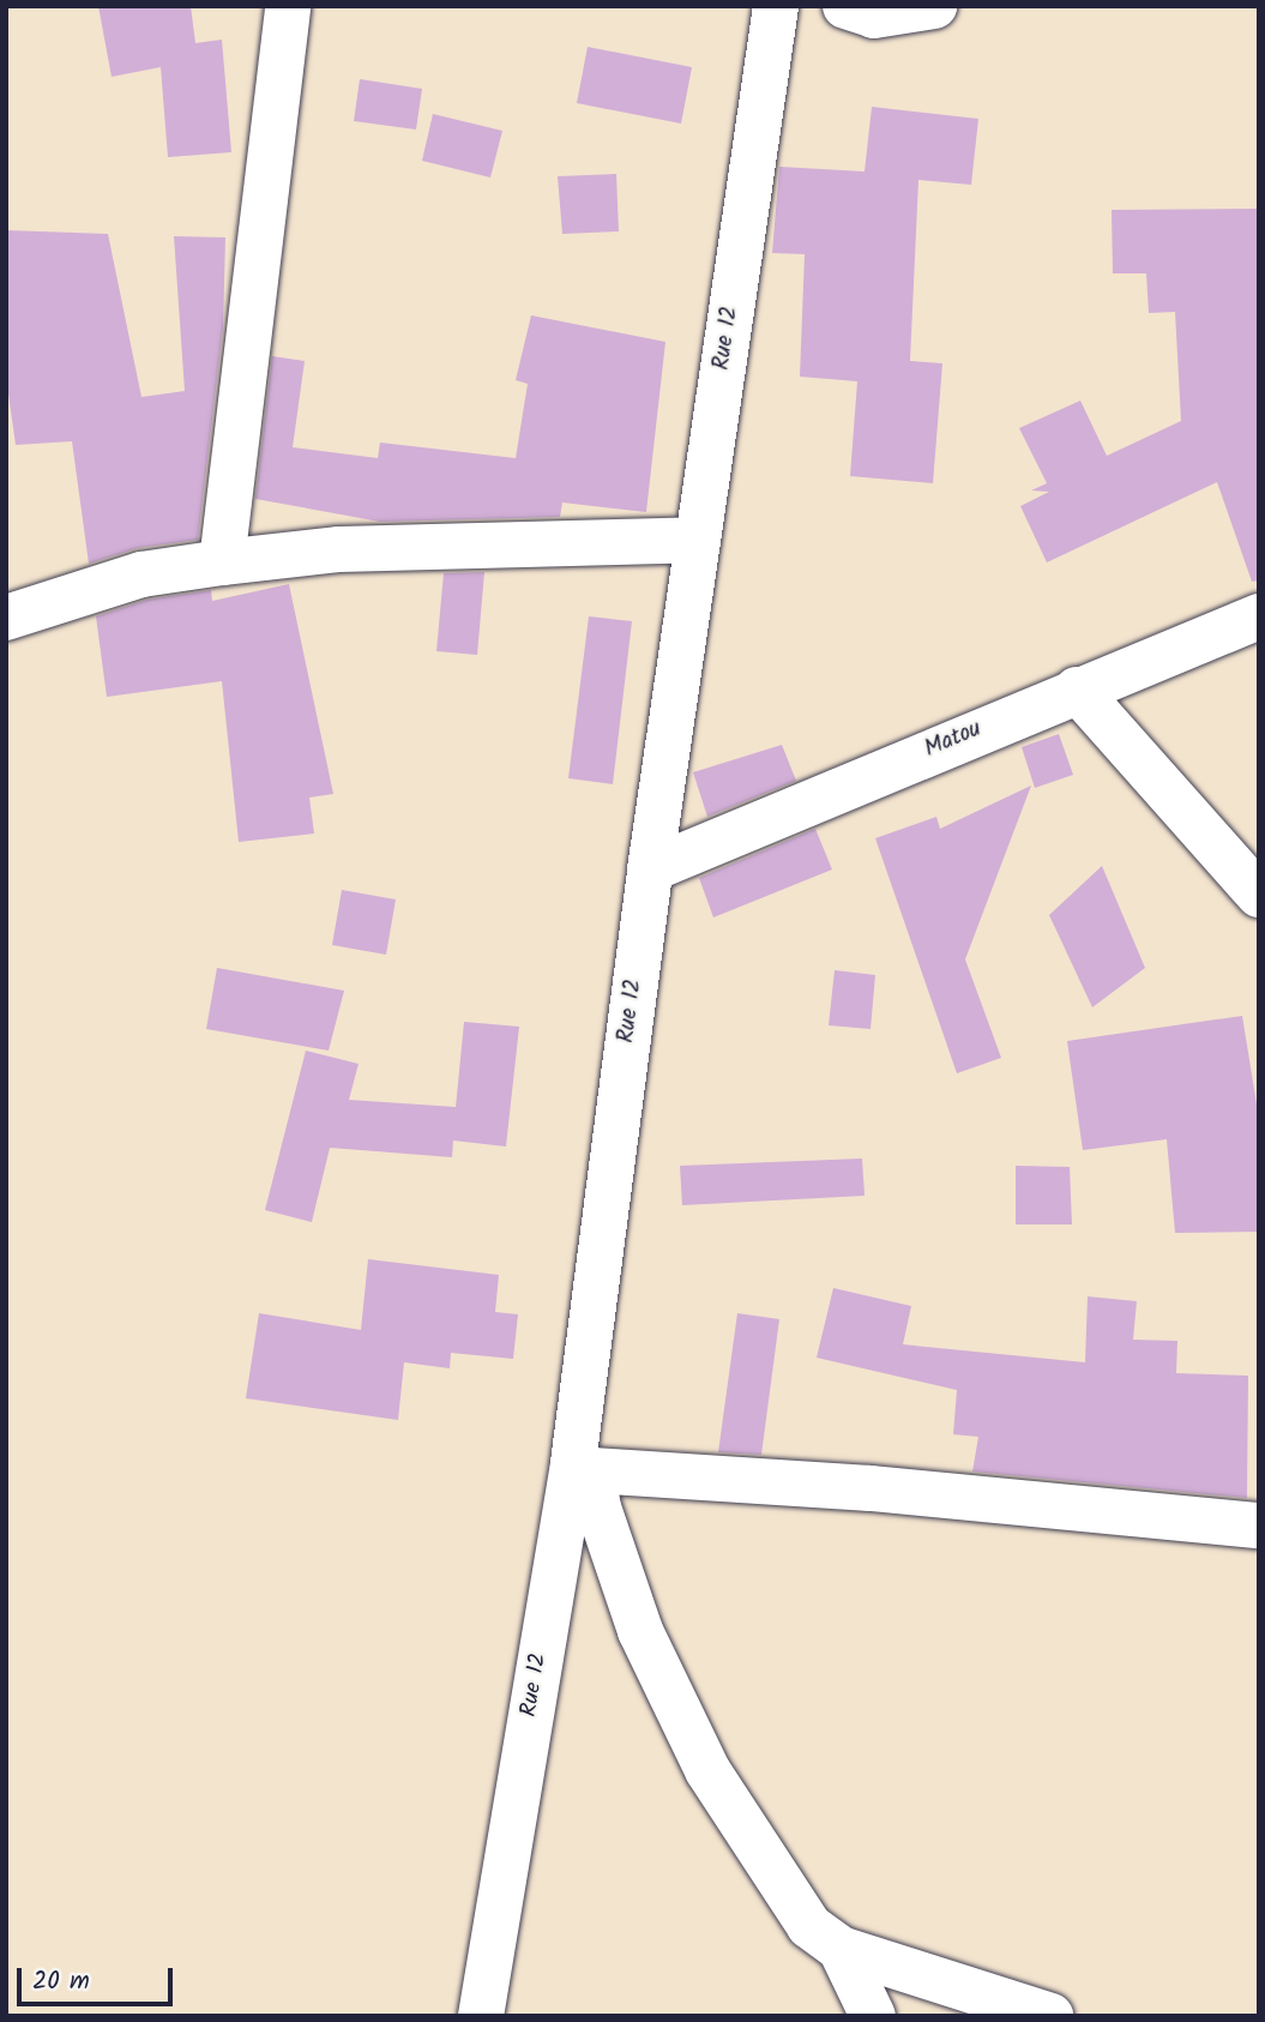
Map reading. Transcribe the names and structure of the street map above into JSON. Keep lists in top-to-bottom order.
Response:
{
  "streets": {
    "street": ["Rue 12", "Matou"]
  },
  "crossings": [
    ["Rue 12", "Matou"]
  ],
  "scale_bar": "20 m"
}
